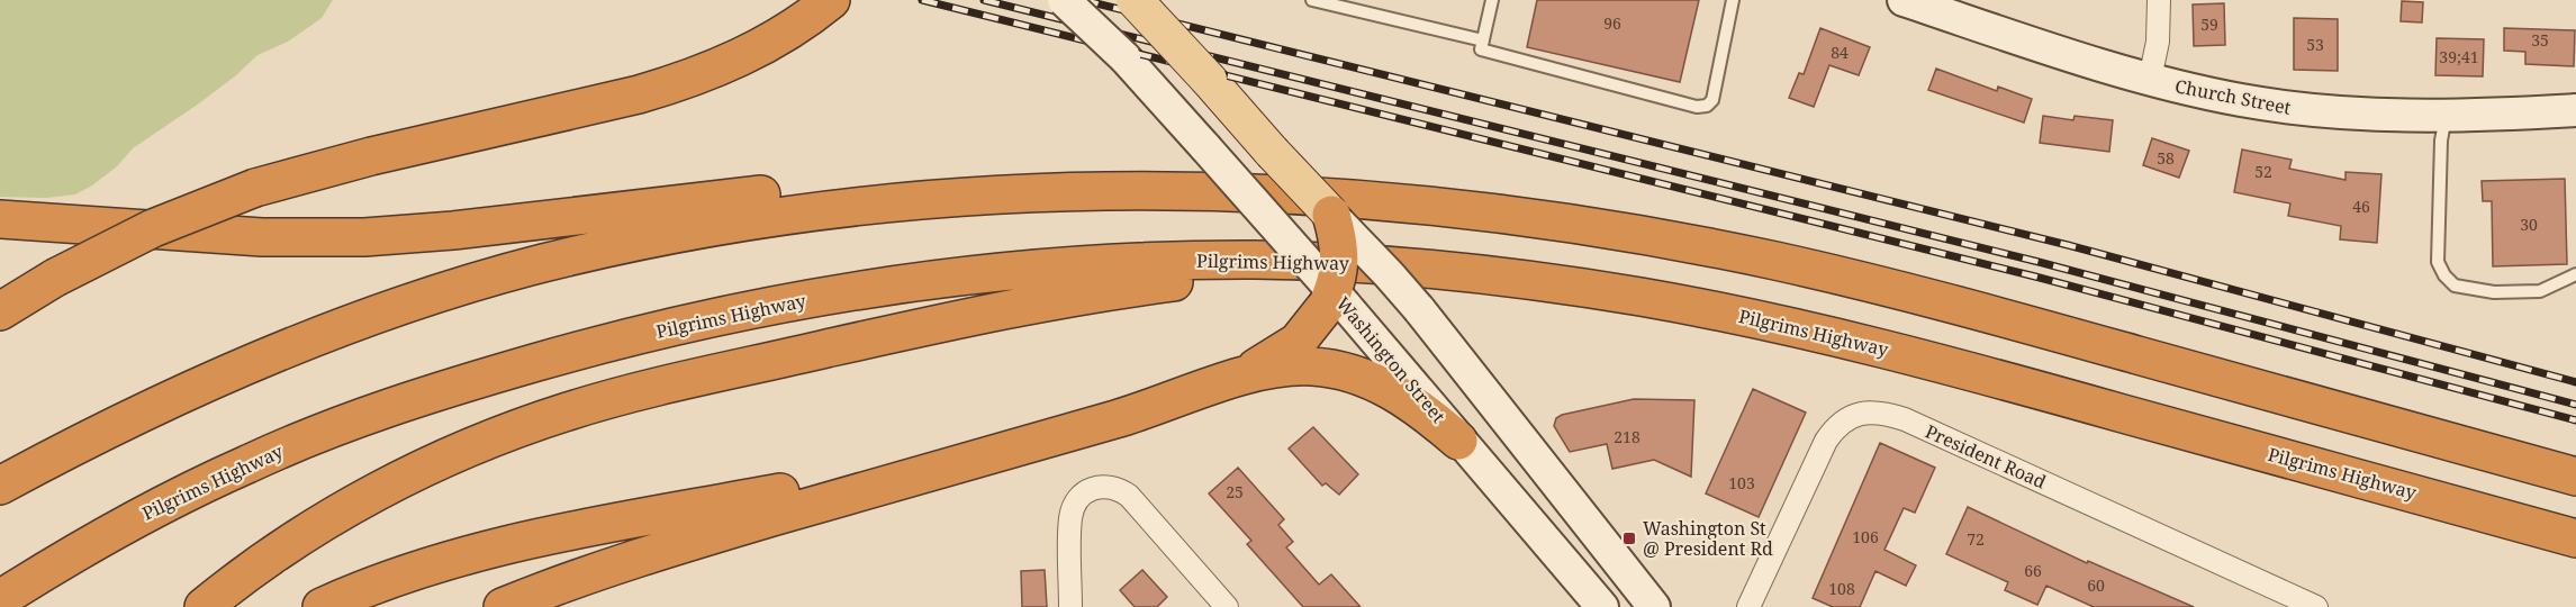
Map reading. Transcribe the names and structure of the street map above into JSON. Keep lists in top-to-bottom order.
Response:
{
  "streets": {
    "highway": ["Pilgrims Highway"],
    "main road": ["Church Street", "Washington Street"],
    "street": ["President Road"]
  },
  "places": {
    "transit": ["Washington St @ President Rd"]
  },
  "house_numbers": [
    "96",
    "59",
    "35",
    "53",
    "84",
    "39;41",
    "58",
    "52",
    "46",
    "30",
    "218",
    "103",
    "25",
    "106",
    "72",
    "66",
    "60",
    "108"
  ]
}
